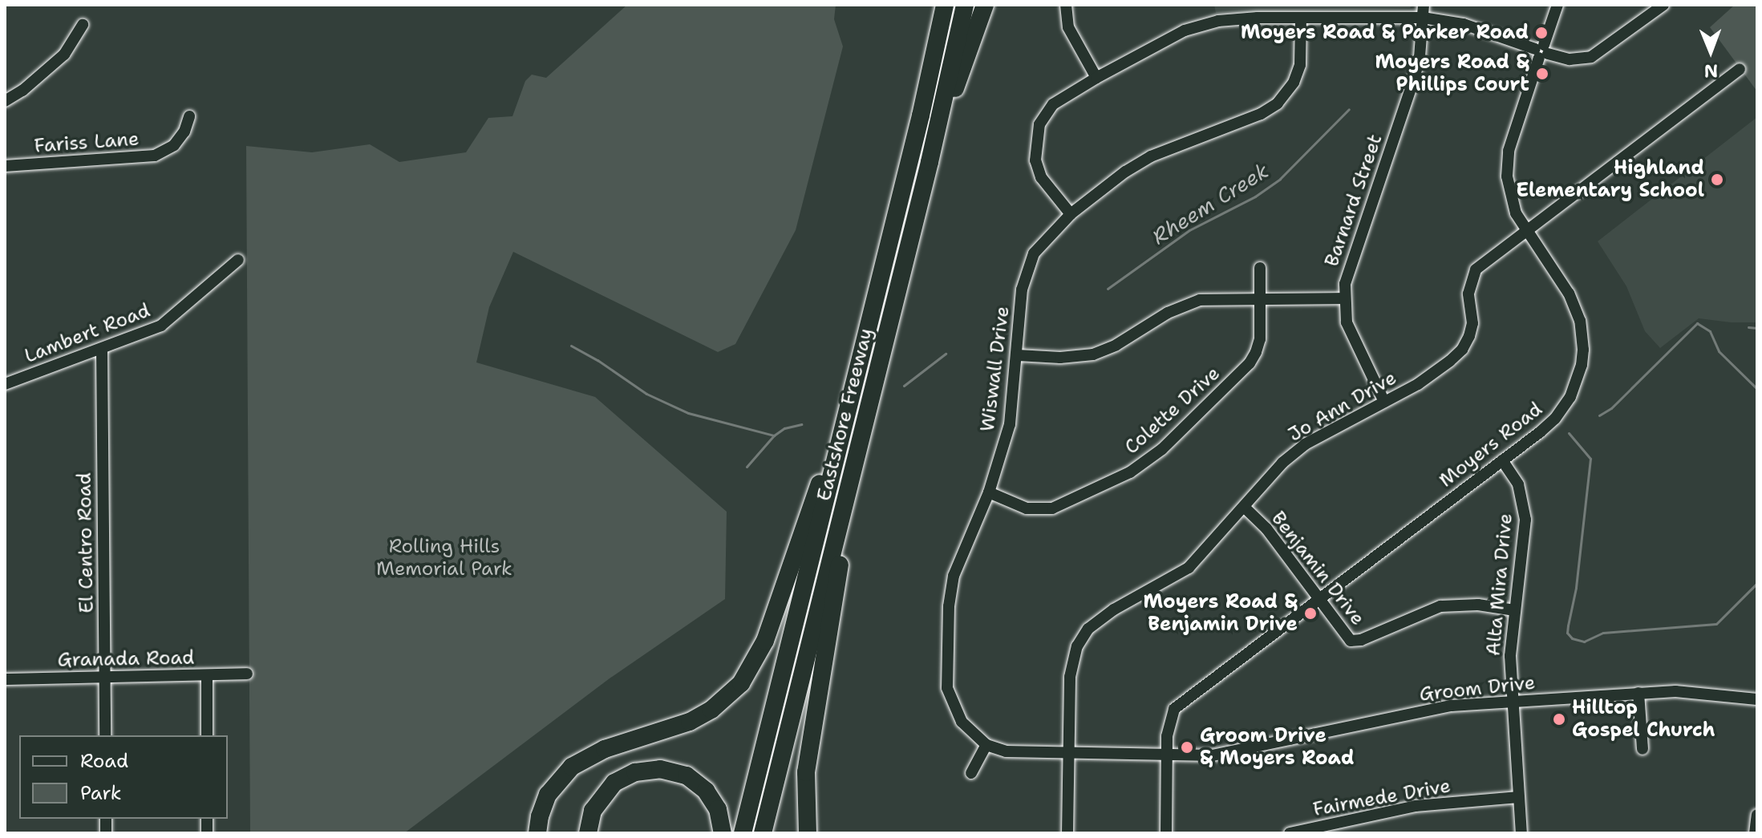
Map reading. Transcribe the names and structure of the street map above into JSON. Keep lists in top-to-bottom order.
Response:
{
  "streets": {
    "highway": ["Eastshore Freeway"],
    "street": [
      "Fariss Lane",
      "Barnard Street",
      "Lambert Road",
      "Wiswall Drive",
      "Jo Ann Drive",
      "Colette Drive",
      "Moyers Road",
      "El Centro Road",
      "Benjamin Drive",
      "Alta Mira Drive",
      "Granada Road",
      "Groom Drive",
      "Fairmede Drive"
    ]
  },
  "crossings": [
    ["Barnard Street", "Jo Ann Drive"],
    ["Lambert Road", "El Centro Road"],
    ["Wiswall Drive", "Colette Drive"],
    ["Jo Ann Drive", "Moyers Road"],
    ["Jo Ann Drive", "Benjamin Drive"],
    ["Moyers Road", "Benjamin Drive"],
    ["Moyers Road", "Alta Mira Drive"],
    ["Moyers Road", "Groom Drive"],
    ["El Centro Road", "Granada Road"],
    ["Benjamin Drive", "Alta Mira Drive"],
    ["Alta Mira Drive", "Groom Drive"],
    ["Alta Mira Drive", "Fairmede Drive"]
  ],
  "water": ["Rheem Creek"],
  "parks": ["Rolling Hills Memorial Park"],
  "places": [
    "Moyers Road & Parker Road",
    "Moyers Road & Phillips Court",
    "Highland Elementary School",
    "Moyers Road & Benjamin Drive",
    "Hilltop Gospel Church",
    "Groom Drive & Moyers Road"
  ],
  "legend": ["Road", "Park"],
  "north": "bottom"
}
